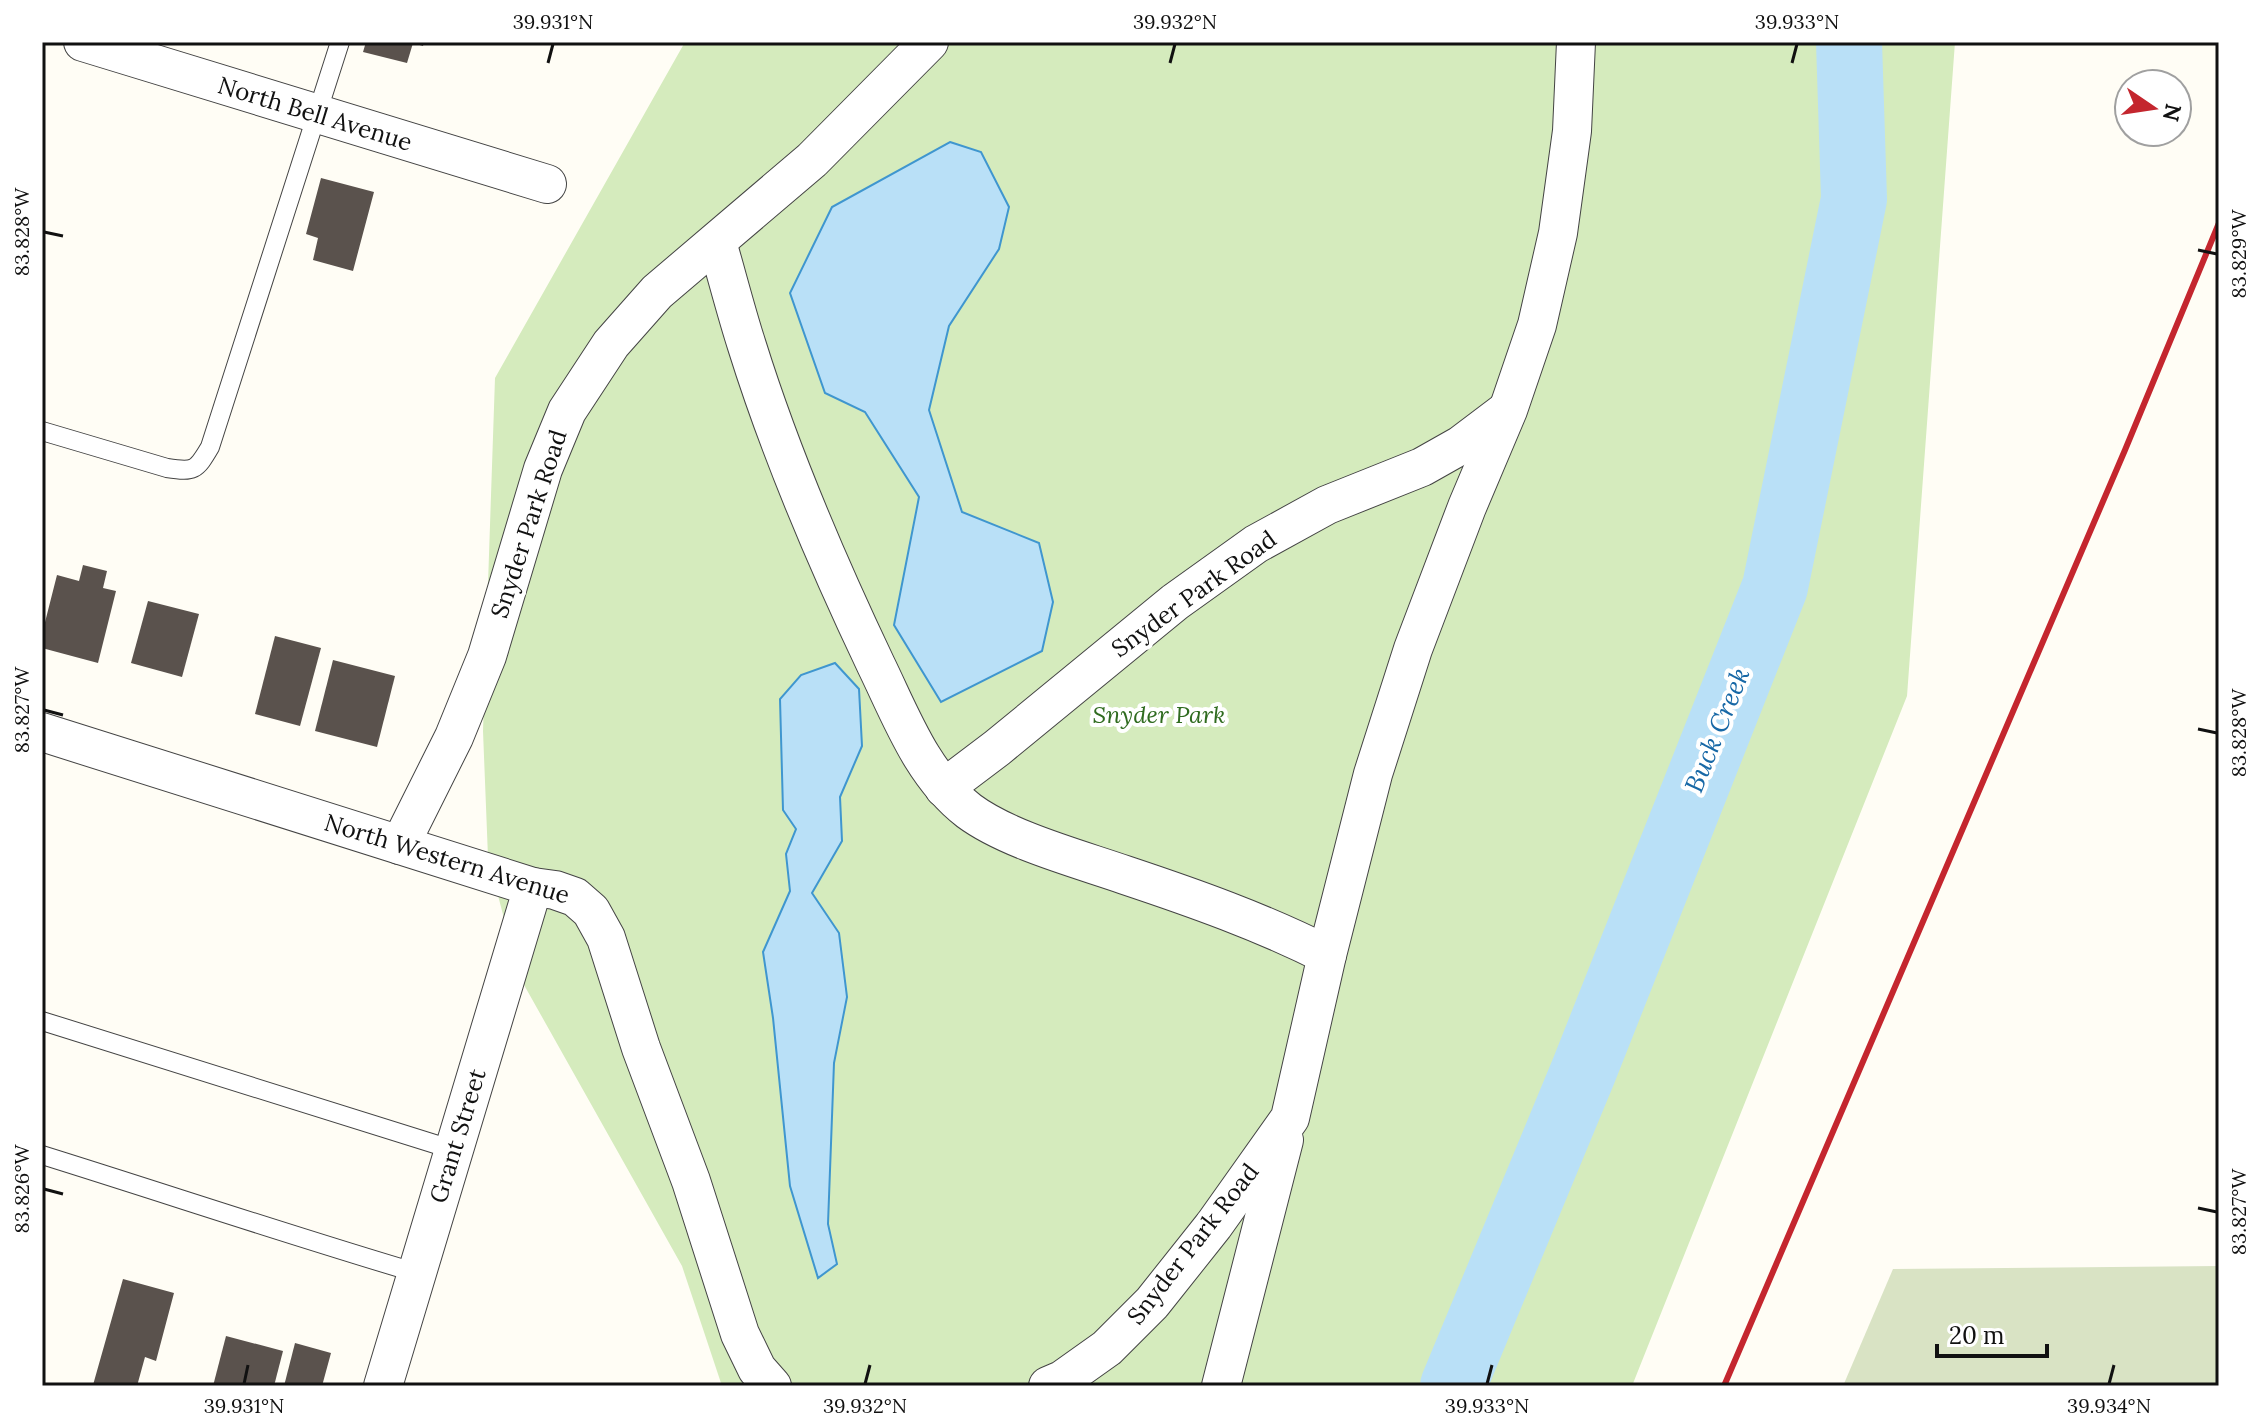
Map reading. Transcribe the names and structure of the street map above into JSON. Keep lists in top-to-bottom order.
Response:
{
  "streets": {
    "street": [
      "North Bell Avenue",
      "Snyder Park Road",
      "North Western Avenue",
      "Grant Street"
    ]
  },
  "crossings": [
    ["Snyder Park Road", "North Western Avenue"],
    ["North Western Avenue", "Grant Street"]
  ],
  "water": ["Buck Creek"],
  "parks": ["Snyder Park"],
  "scale_bar": "20 m",
  "north": "right",
  "coordinates": [
    "39.931°N",
    "39.932°N",
    "39.933°N",
    "83.828°W",
    "83.829°W",
    "83.827°W",
    "83.826°W",
    "39.934°N"
  ]
}
